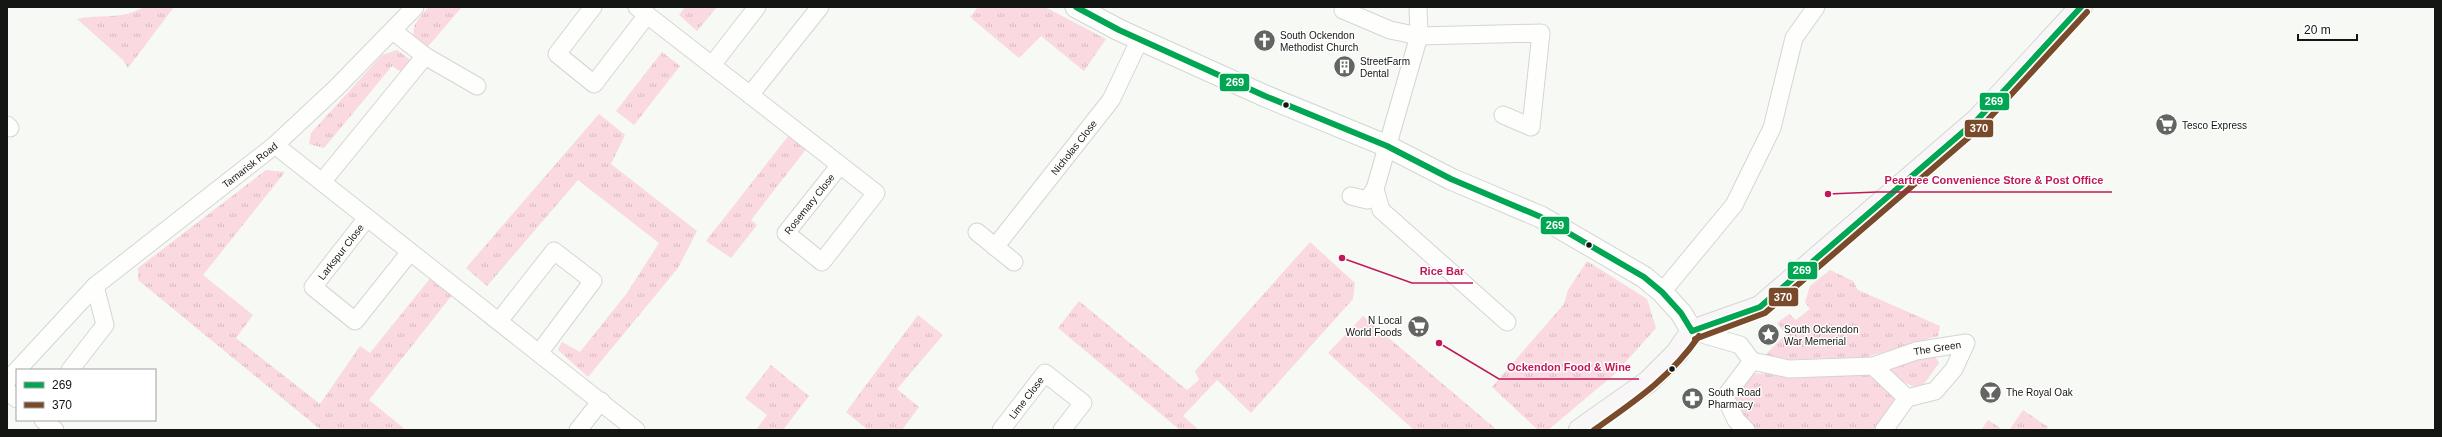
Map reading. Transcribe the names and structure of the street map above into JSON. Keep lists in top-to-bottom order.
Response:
{
  "streets": {
    "street": [
      "Nicholas Close",
      "Tamarisk Road",
      "Rosemary Close",
      "Larkspur Close",
      "The Green",
      "Lime Close"
    ]
  },
  "crossings": [
    ["Tamarisk Road", "Larkspur Close"]
  ],
  "places": {
    "church": ["South Ockendon Methodist Church"],
    "building": ["StreetFarm Dental"],
    "supermarket": ["Tesco Express", "N Local World Foods"],
    "other": ["Peartree Convenience Store & Post Office", "Rice Bar", "Ockendon Food & Wine"],
    "place": ["South Ockendon War Memerial"],
    "bar": ["The Royal Oak"],
    "pharmacy": ["South Road Pharmacy"]
  },
  "lines": ["transit line 269", "transit line 370"],
  "legend": ["269", "370"],
  "scale_bar": "20 m"
}
